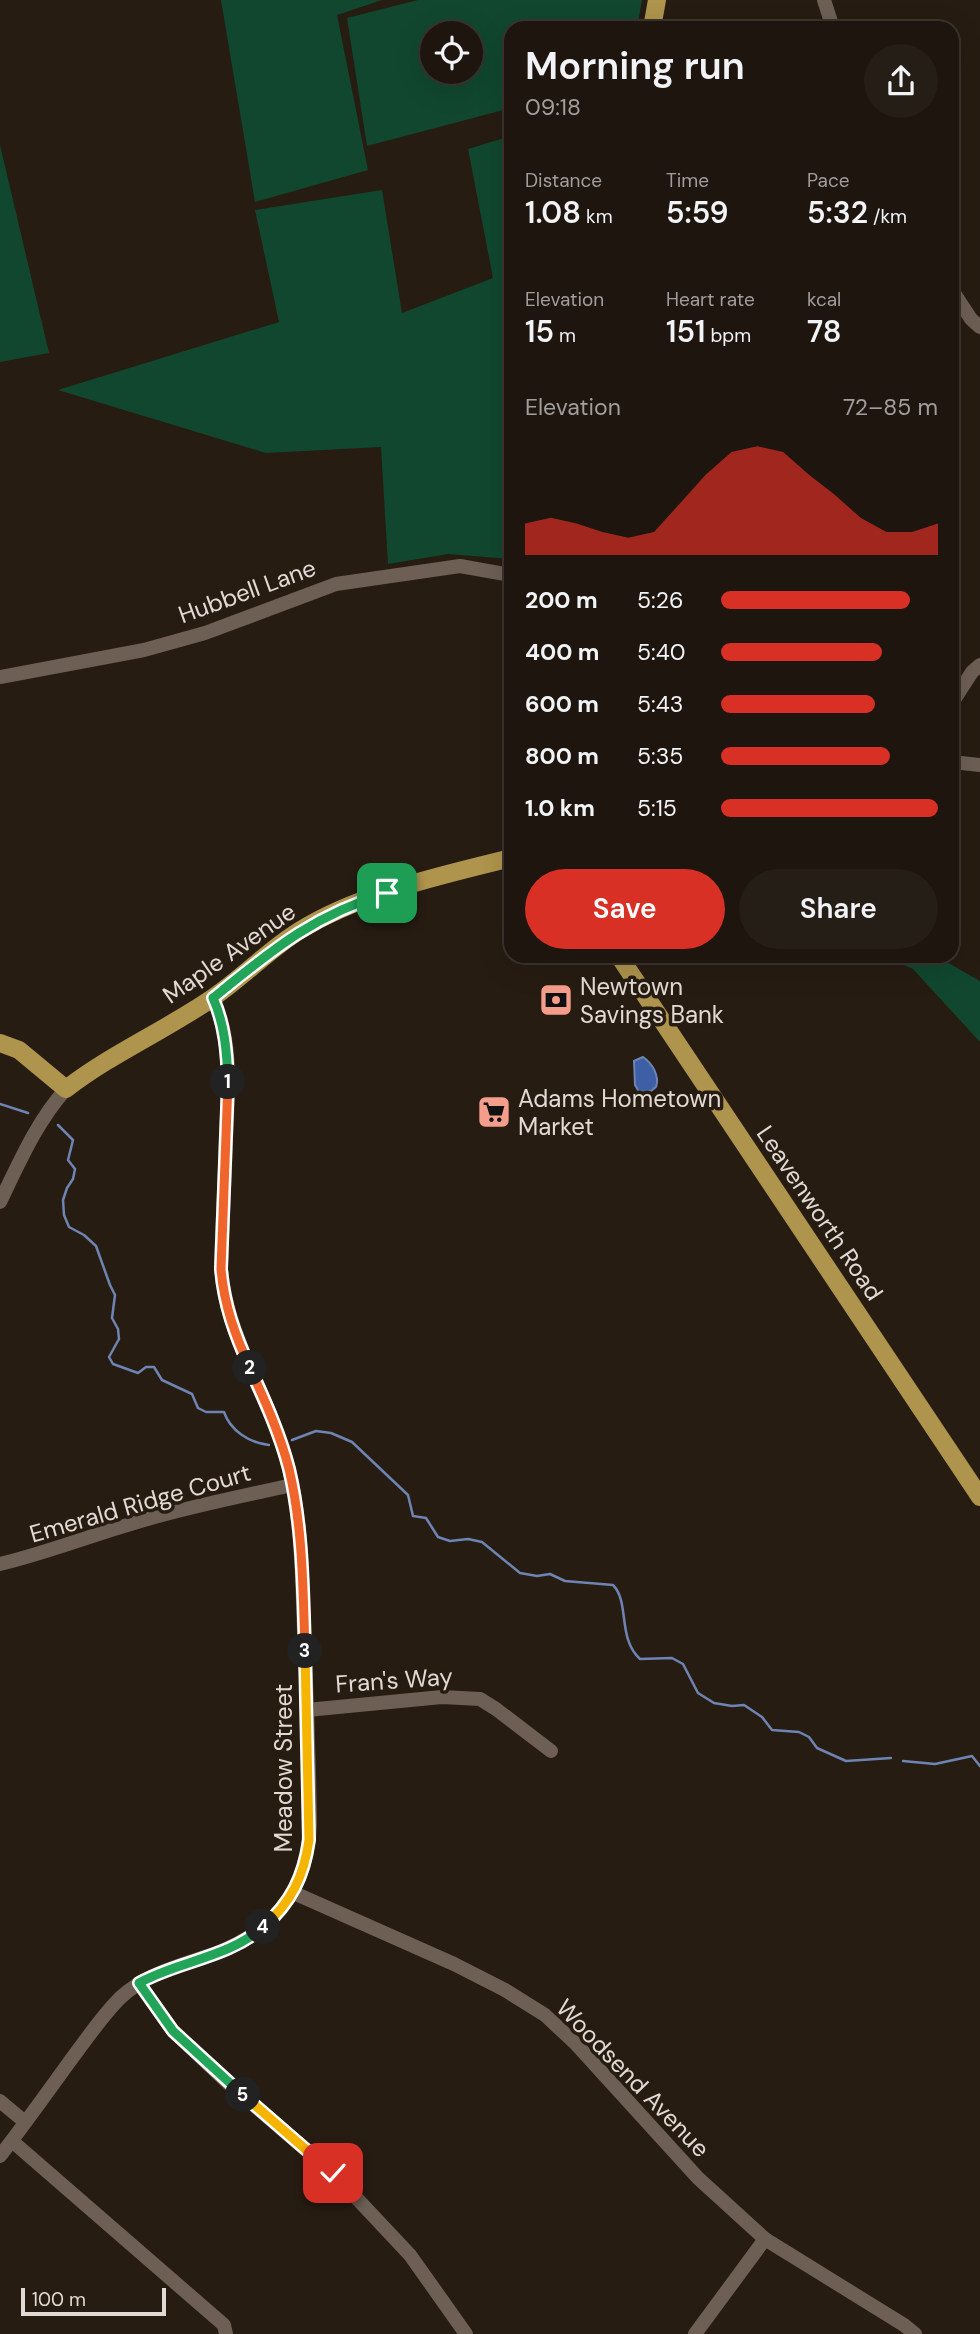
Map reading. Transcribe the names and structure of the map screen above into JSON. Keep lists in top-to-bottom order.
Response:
{
  "streets": {
    "main road": ["Maple Avenue", "Leavenworth Road"],
    "street": [
      "Hubbell Lane",
      "Emerald Ridge Court",
      "Fran's Way",
      "Meadow Street",
      "Woodsend Avenue"
    ]
  },
  "crossings": [
    ["Maple Avenue", "Meadow Street"],
    ["Emerald Ridge Court", "Meadow Street"],
    ["Fran's Way", "Meadow Street"],
    ["Meadow Street", "Woodsend Avenue"]
  ],
  "places": {
    "bank": ["Newtown Savings Bank"],
    "supermarket": ["Adams Hometown Market"]
  },
  "scale_bar": "100 m",
  "page": {
    "heading": ["Morning run", "09:18"],
    "stats": [
      ["Distance", "1.08 km"],
      ["Time", "5:59"],
      ["Pace", "5:32 /km"],
      ["Elevation", "15 m"],
      ["Heart rate", "151 bpm"],
      ["kcal", "78"]
    ],
    "chart": ["Elevation", "72–85 m"],
    "list": [
      {
        "name": "200 m",
        "note": "5:26"
      },
      {
        "name": "400 m",
        "note": "5:40"
      },
      {
        "name": "600 m",
        "note": "5:43"
      },
      {
        "name": "800 m",
        "note": "5:35"
      },
      {
        "name": "1.0 km",
        "note": "5:15"
      }
    ],
    "buttons": ["Save", "Share"],
    "pins": [
      "1",
      "2",
      "3",
      "4",
      "5"
    ],
    "scale": "100 m"
  }
}
